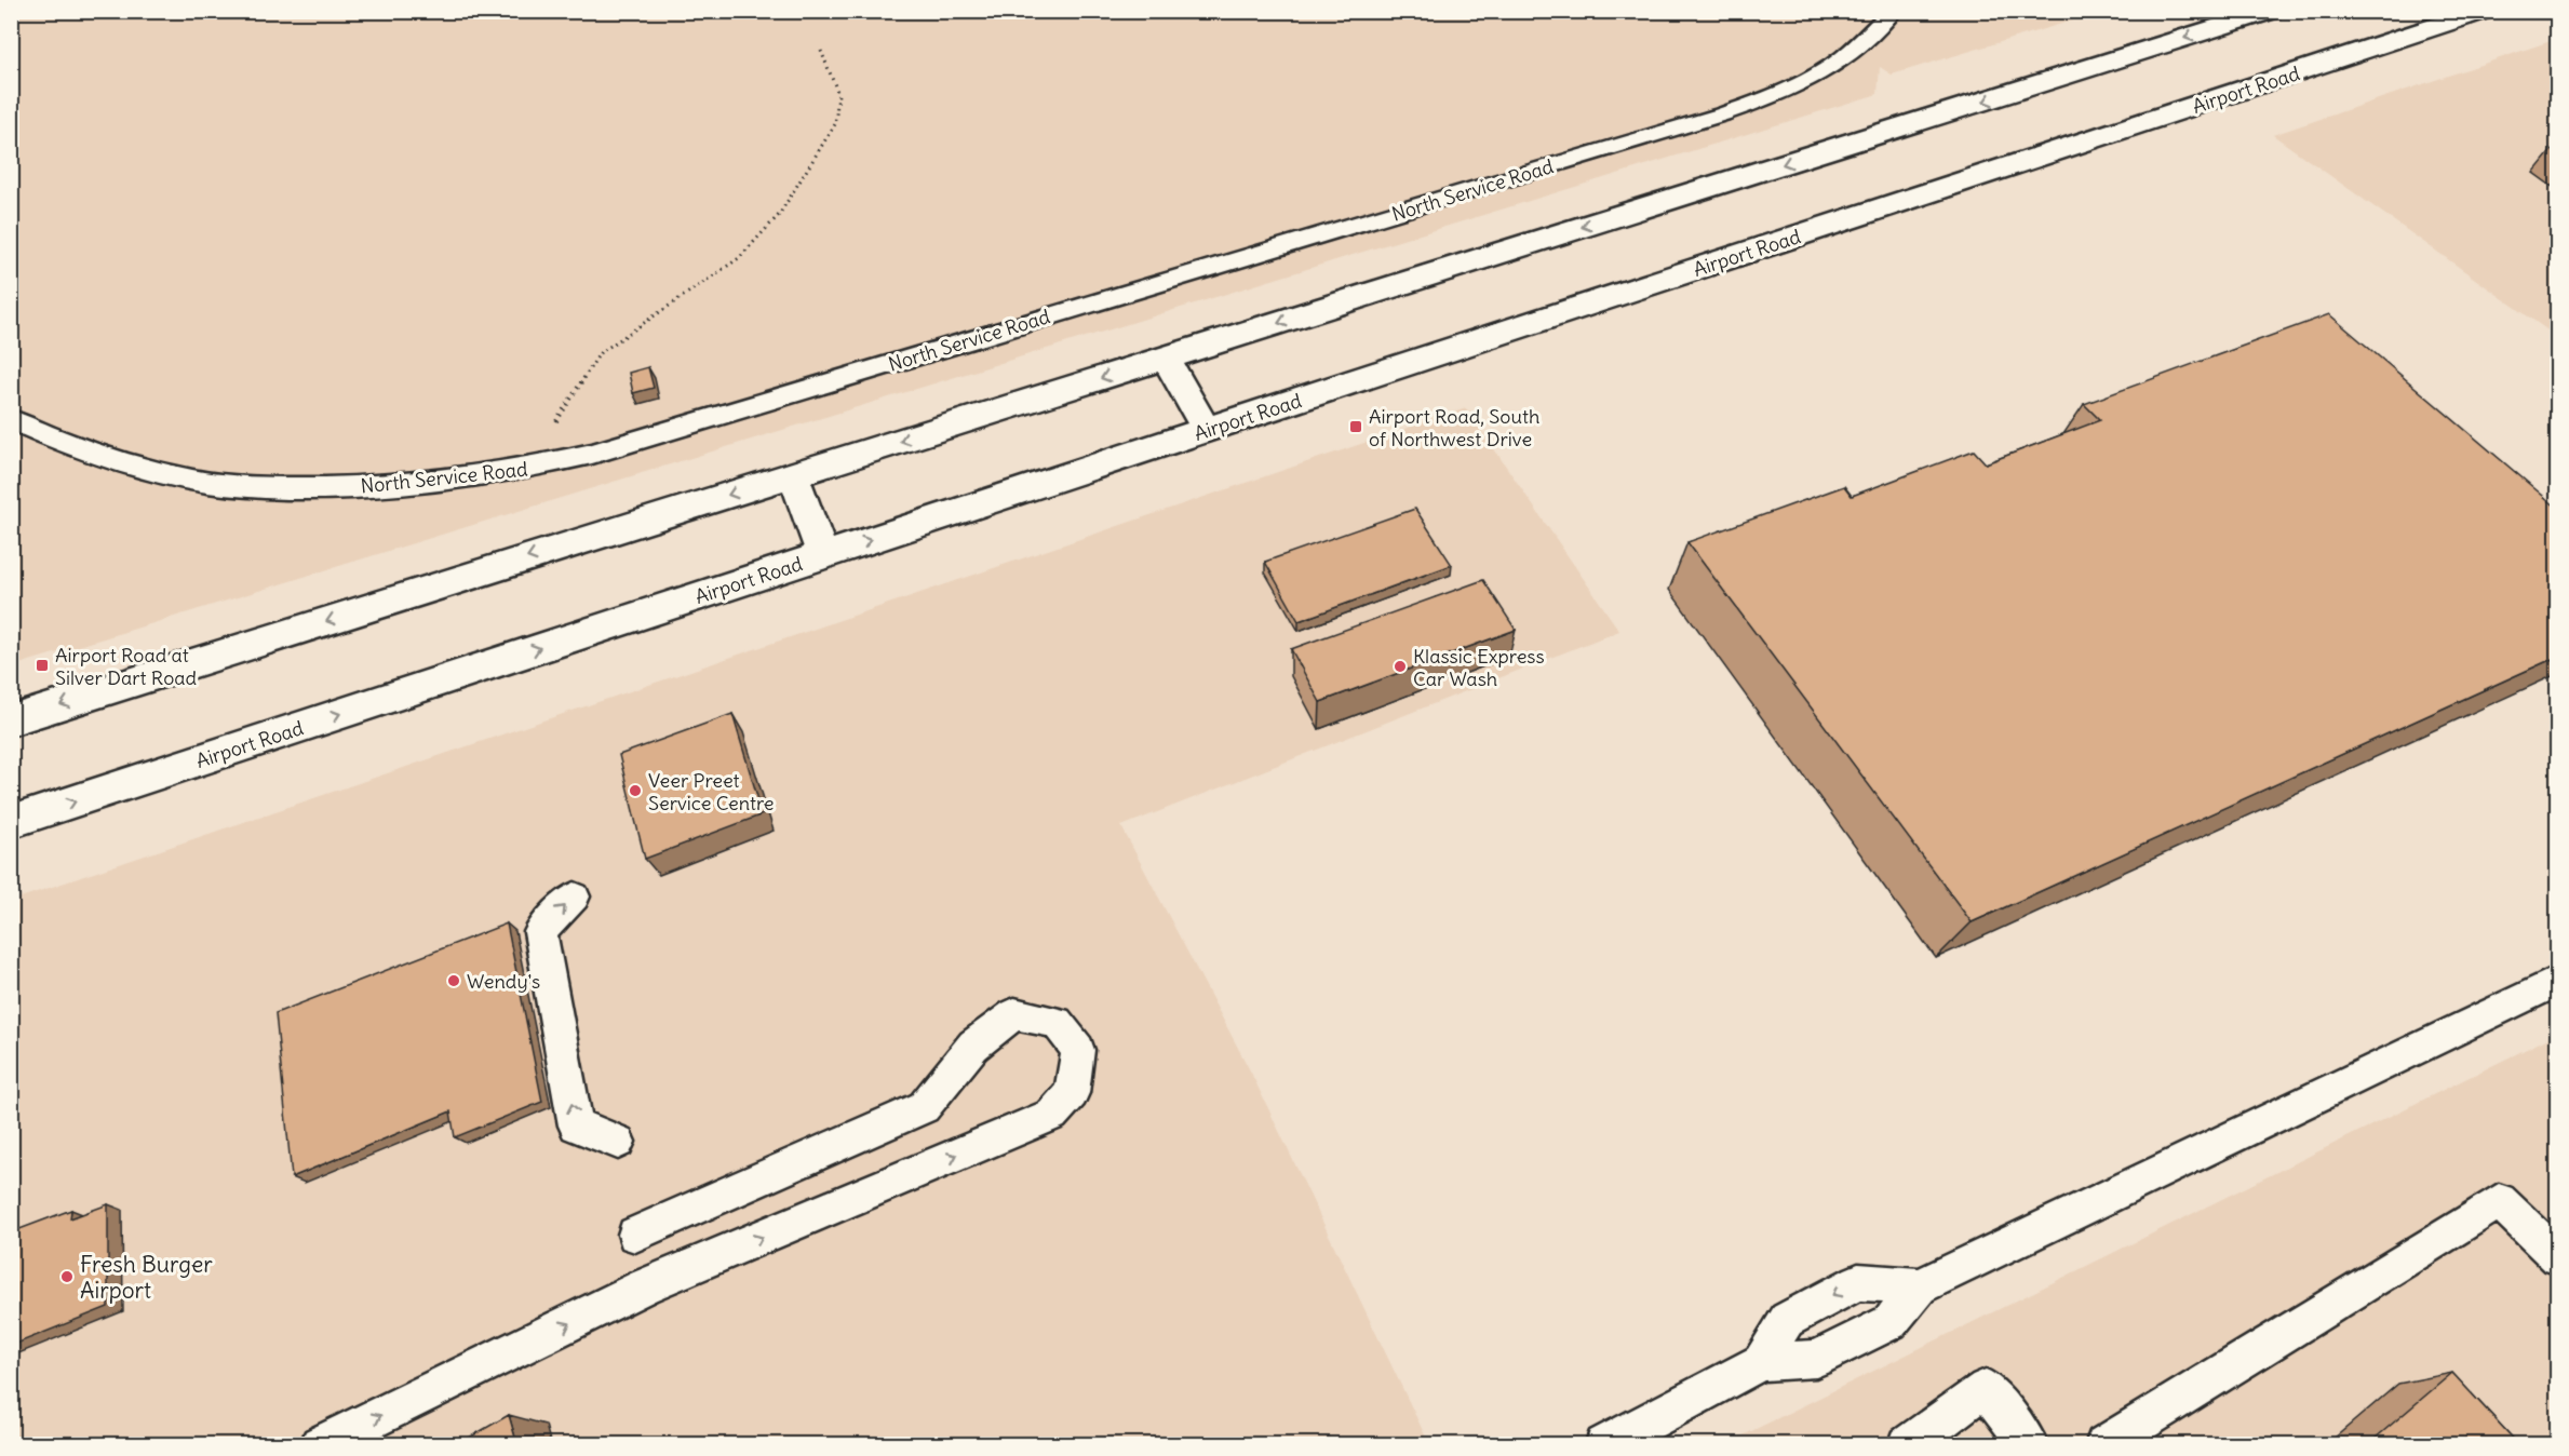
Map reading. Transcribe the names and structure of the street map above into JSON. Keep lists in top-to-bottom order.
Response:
{
  "streets": {
    "main road": ["Airport Road"],
    "lane": ["North Service Road"]
  },
  "places": {
    "transit": ["Airport Road, South of Northwest Drive", "Airport Road at Silver Dart Road"],
    "other": [
      "Klassic Express Car Wash",
      "Veer Preet Service Centre",
      "Wendy's",
      "Fresh Burger Airport"
    ]
  }
}
